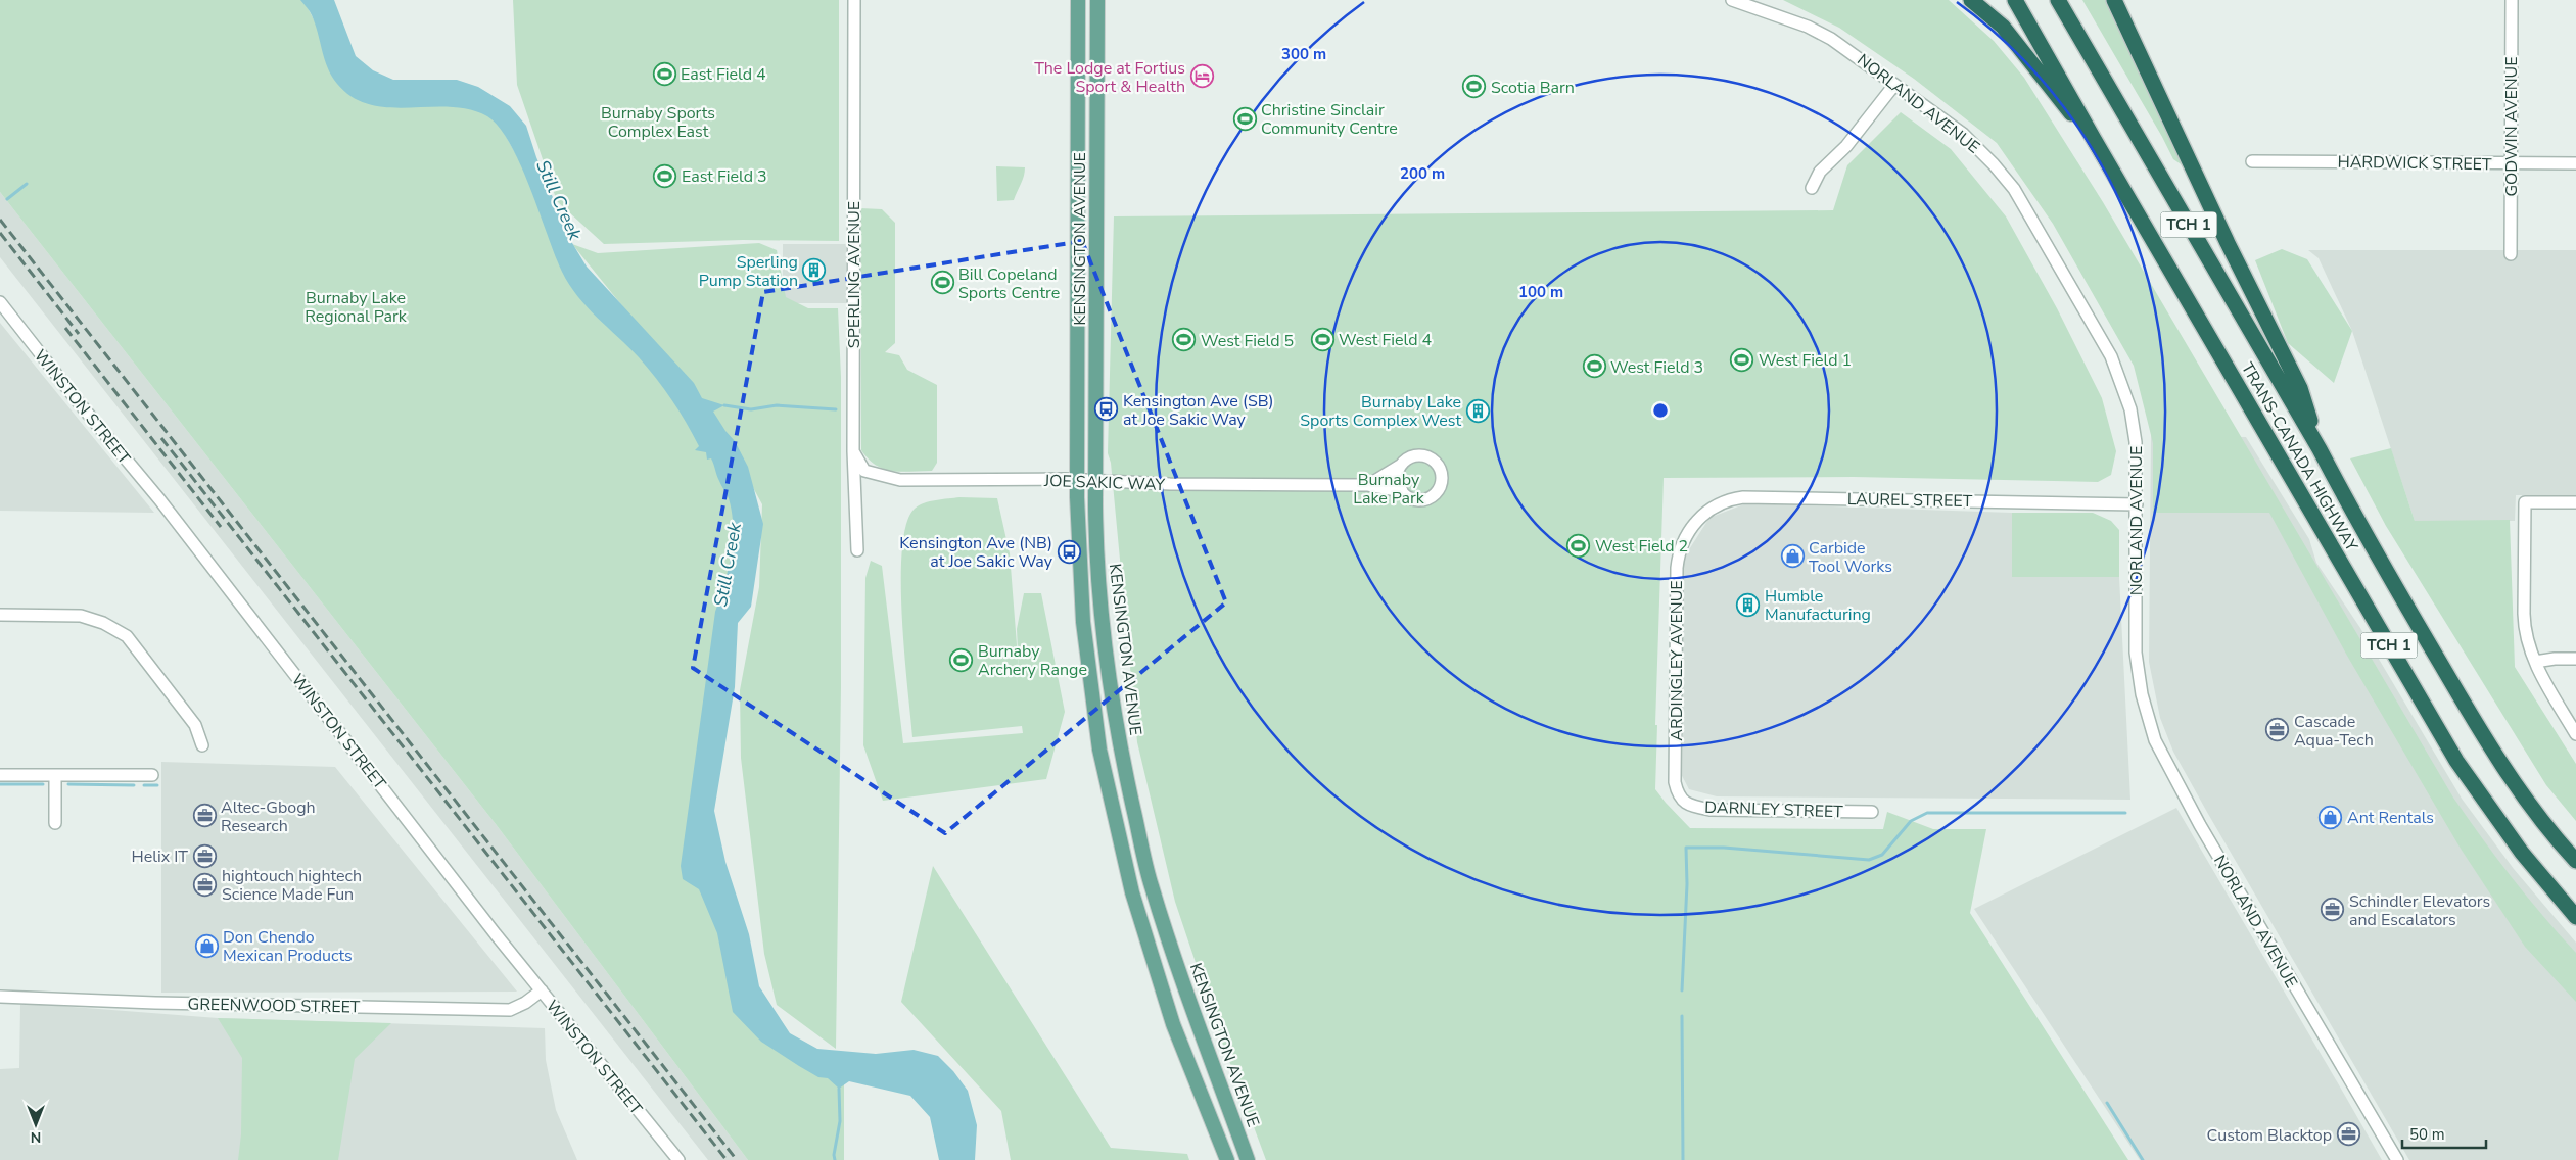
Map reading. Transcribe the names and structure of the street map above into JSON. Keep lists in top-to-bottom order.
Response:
{
  "streets": {
    "highway": ["TCH 1", "TRANS-CANADA HIGHWAY"],
    "main road": ["KENSINGTON AVENUE"],
    "street": [
      "NORLAND AVENUE",
      "GODWIN AVENUE",
      "HARDWICK STREET",
      "SPERLING AVENUE",
      "WINSTON STREET",
      "JOE SAKIC WAY",
      "LAUREL STREET",
      "ARDINGLEY AVENUE",
      "DARNLEY STREET",
      "GREENWOOD STREET"
    ]
  },
  "crossings": [
    ["NORLAND AVENUE", "LAUREL STREET"],
    ["GODWIN AVENUE", "HARDWICK STREET"],
    ["KENSINGTON AVENUE", "JOE SAKIC WAY"],
    ["SPERLING AVENUE", "JOE SAKIC WAY"],
    ["WINSTON STREET", "GREENWOOD STREET"],
    ["LAUREL STREET", "ARDINGLEY AVENUE"],
    ["ARDINGLEY AVENUE", "DARNLEY STREET"]
  ],
  "water": ["Still Creek"],
  "parks": ["Burnaby Sports Complex East", "Burnaby Lake Regional Park", "Burnaby Lake Park"],
  "places": {
    "sports": [
      "East Field 4",
      "Scotia Barn",
      "Christine Sinclair Community Centre",
      "East Field 3",
      "Bill Copeland Sports Centre",
      "West Field 4",
      "West Field 5",
      "West Field 1",
      "West Field 3",
      "West Field 2",
      "Burnaby Archery Range"
    ],
    "hotel": ["The Lodge at Fortius Sport & Health"],
    "building": ["Sperling Pump Station", "Burnaby Lake Sports Complex West", "Humble Manufacturing"],
    "bus stop": ["Kensington Ave (SB) at Joe Sakic Way", "Kensington Ave (NB) at Joe Sakic Way"],
    "shop": ["Carbide Tool Works", "Ant Rentals", "Don Chendo Mexican Products"],
    "office": [
      "Cascade Aqua-Tech",
      "Altec-Gbogh Research",
      "Helix IT",
      "hightouch hightech Science Made Fun",
      "Schindler Elevators and Escalators",
      "Custom Blacktop"
    ]
  },
  "scale_bar": "50 m",
  "north": "bottom",
  "rings": ["300 m", "200 m", "100 m"]
}
